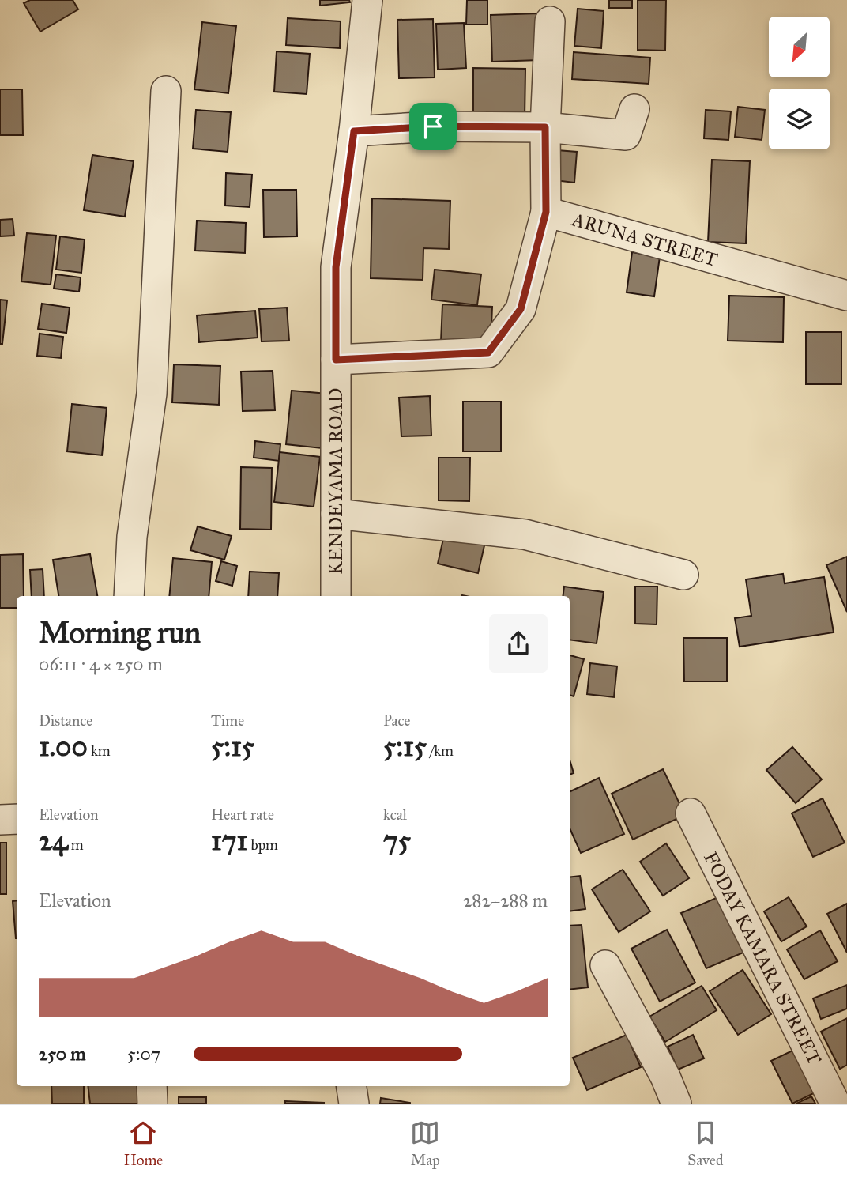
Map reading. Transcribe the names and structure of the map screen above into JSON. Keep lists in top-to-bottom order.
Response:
{
  "streets": {
    "street": ["ARUNA STREET", "KENDEYAMA ROAD", "FODAY KAMARA STREET"]
  },
  "crossings": [
    ["ARUNA STREET", "KENDEYAMA ROAD"]
  ],
  "north": "bottom left",
  "page": {
    "heading": ["Morning run", "06:11 · 4 × 250 m"],
    "stats": [
      ["Distance", "1.00 km"],
      ["Time", "5:15"],
      ["Pace", "5:15 /km"],
      ["Elevation", "24 m"],
      ["Heart rate", "171 bpm"],
      ["kcal", "75"]
    ],
    "chart": ["Elevation", "282–288 m"],
    "list": [
      {
        "name": "250 m",
        "note": "5:07"
      }
    ],
    "tabs": ["Home", "Map", "Saved"]
  }
}
